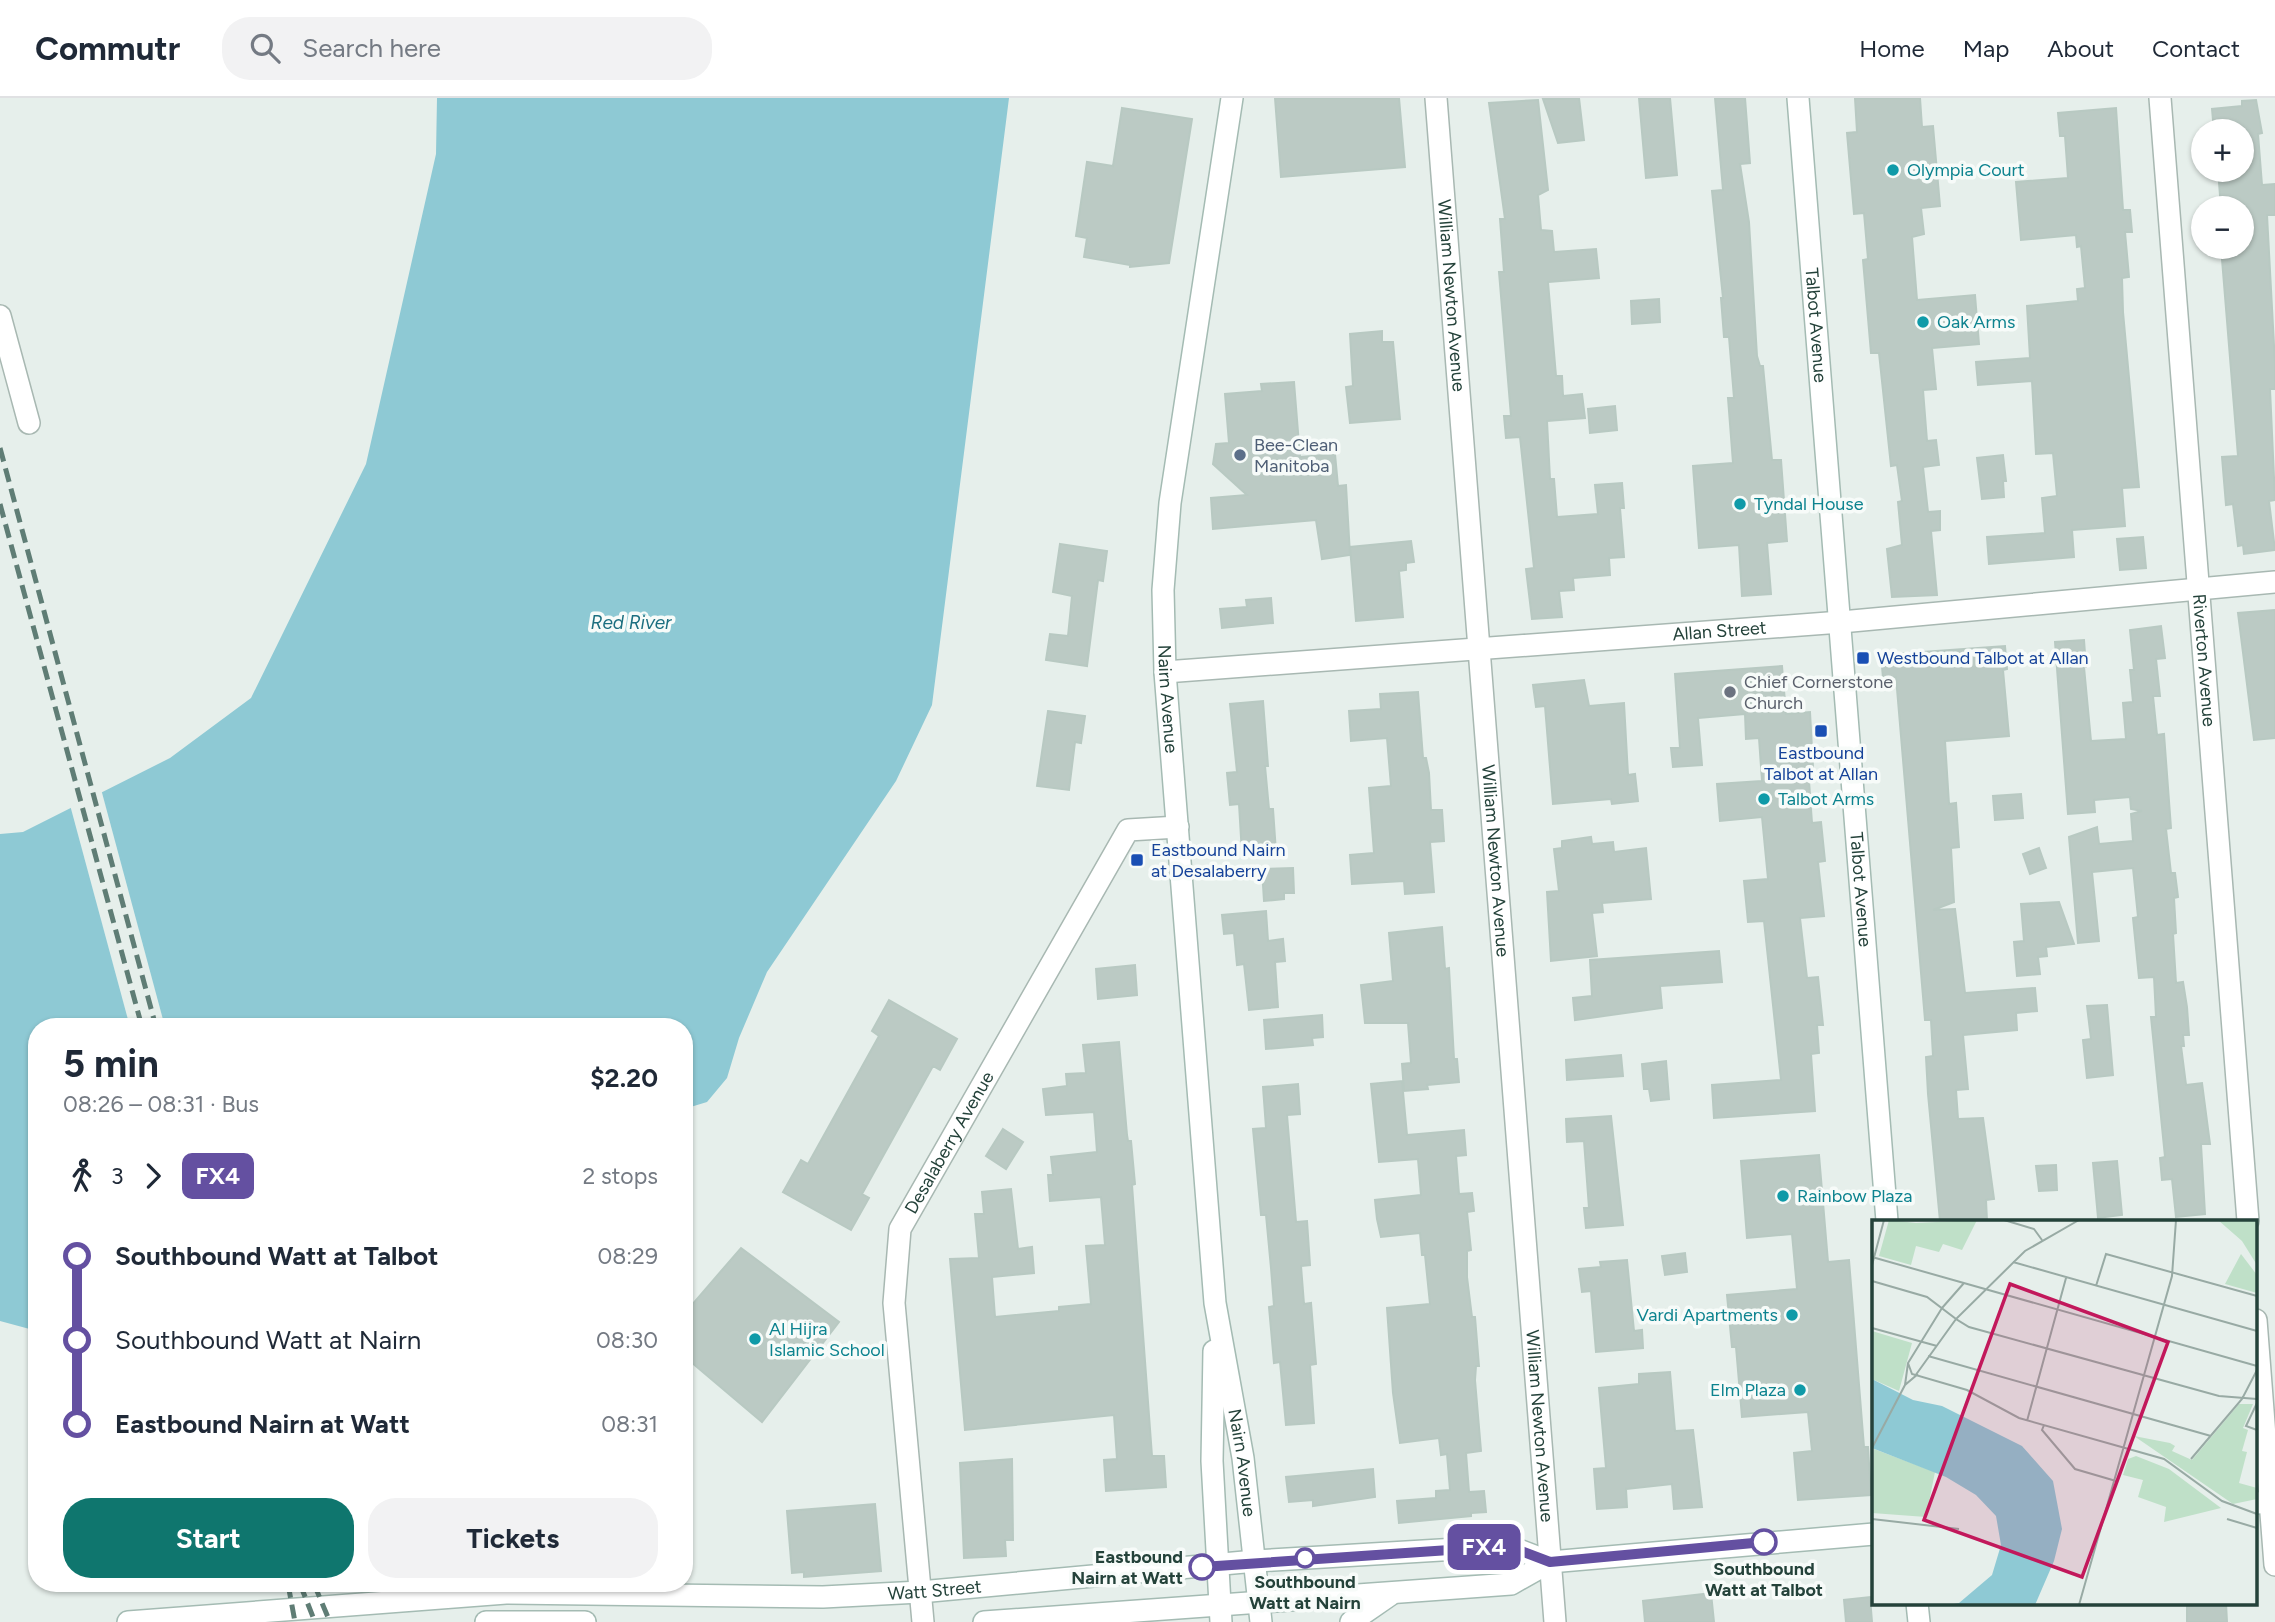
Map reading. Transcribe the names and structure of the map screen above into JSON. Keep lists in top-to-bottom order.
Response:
{
  "streets": {
    "street": [
      "William Newton Avenue",
      "Talbot Avenue",
      "Allan Street",
      "Riverton Avenue",
      "Nairn Avenue",
      "Desalaberry Avenue",
      "Watt Street"
    ]
  },
  "crossings": [
    ["William Newton Avenue", "Allan Street"],
    ["William Newton Avenue", "Watt Street"],
    ["Talbot Avenue", "Allan Street"],
    ["Allan Street", "Riverton Avenue"],
    ["Allan Street", "Nairn Avenue"],
    ["Nairn Avenue", "Desalaberry Avenue"],
    ["Nairn Avenue", "Watt Street"],
    ["Desalaberry Avenue", "Watt Street"]
  ],
  "water": ["Red River"],
  "places": {
    "other": [
      "Olympia Court",
      "Oak Arms",
      "Bee-Clean Manitoba",
      "Tyndal House",
      "Chief Cornerstone Church",
      "Talbot Arms",
      "Rainbow Plaza",
      "Vardi Apartments",
      "Al Hijra Islamic School",
      "Elm Plaza",
      "Southbound Watt at Talbot",
      "Southbound Watt at Nairn",
      "Eastbound Nairn at Watt"
    ],
    "transit": ["Westbound Talbot at Allan", "Eastbound Talbot at Allan", "Eastbound Nairn at Desalaberry"]
  },
  "lines": ["bus line FX4"],
  "page": {
    "header": "Commutr",
    "search": "Search here",
    "nav": [
      "Home",
      "Map",
      "About",
      "Contact"
    ],
    "on_map": "FX4",
    "map_buttons": ["+", "−"],
    "heading": ["5 min", "08:26 – 08:31 · Bus", "$2.20"],
    "legs": ["3", "FX4", "2 stops"],
    "list": [
      {
        "name": "Southbound Watt at Talbot",
        "value": "08:29"
      },
      {
        "name": "Southbound Watt at Nairn",
        "value": "08:30"
      },
      {
        "name": "Eastbound Nairn at Watt",
        "value": "08:31"
      }
    ],
    "buttons": ["Start", "Tickets"]
  }
}
